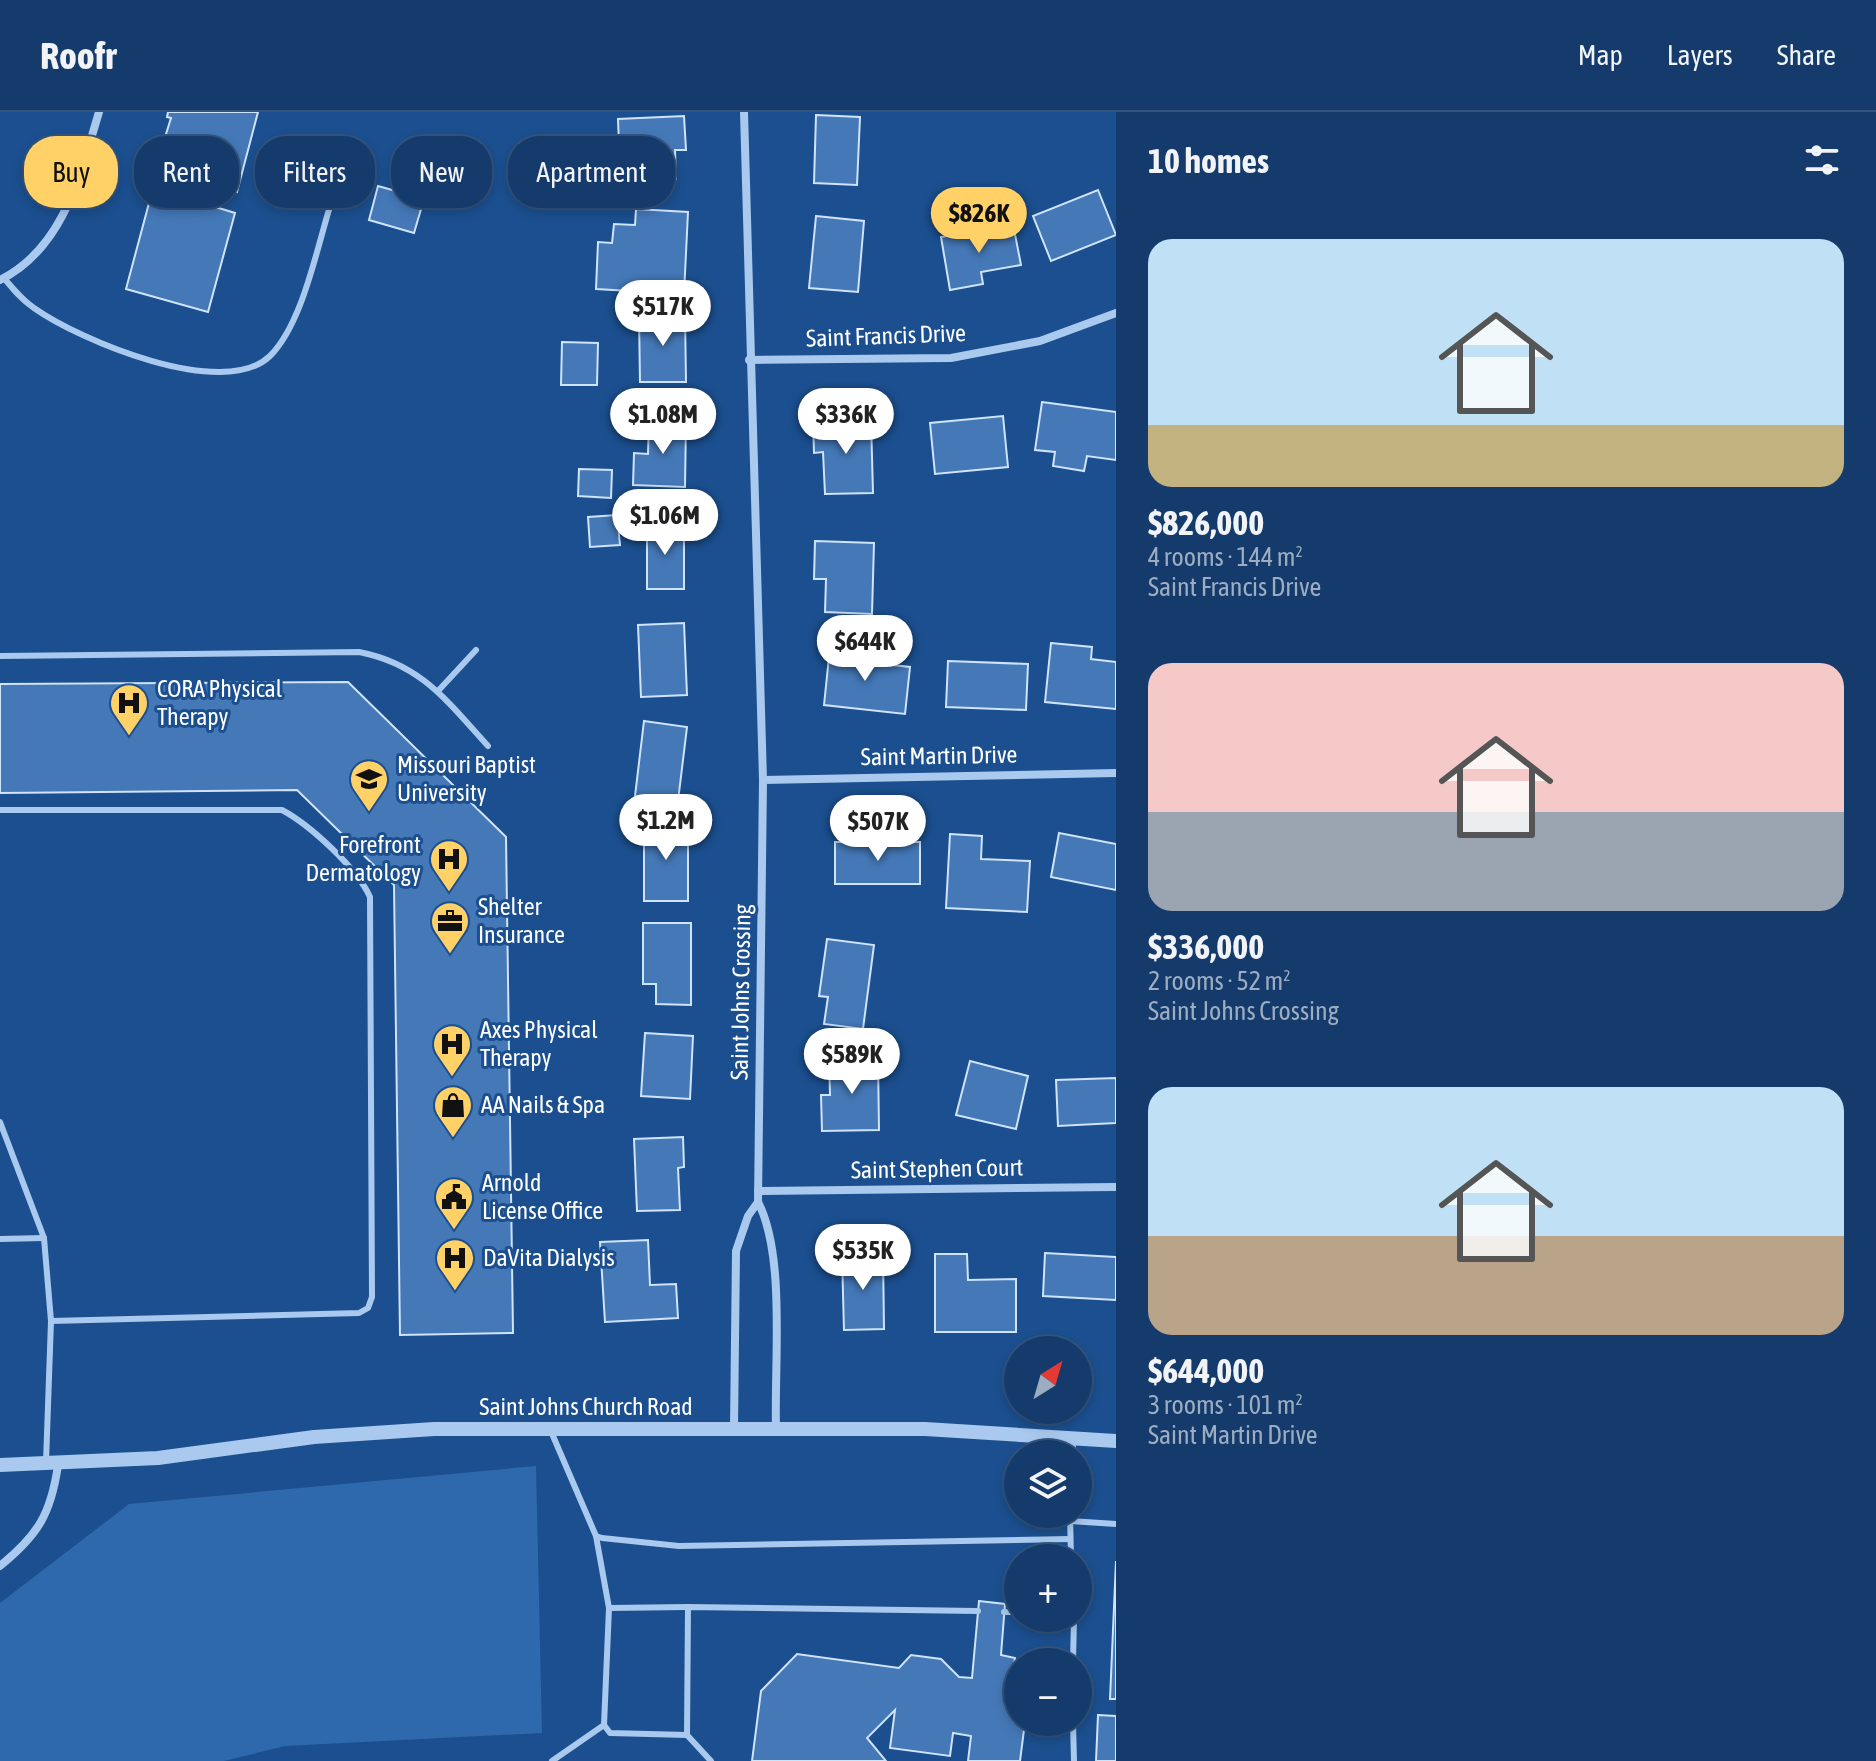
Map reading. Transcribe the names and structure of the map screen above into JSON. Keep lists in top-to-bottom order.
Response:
{
  "streets": {
    "street": [
      "Saint Francis Drive",
      "Saint Martin Drive",
      "Saint Johns Crossing",
      "Saint Stephen Court",
      "Saint Johns Church Road"
    ]
  },
  "crossings": [
    ["Saint Francis Drive", "Saint Johns Crossing"],
    ["Saint Martin Drive", "Saint Johns Crossing"],
    ["Saint Johns Crossing", "Saint Stephen Court"],
    ["Saint Johns Crossing", "Saint Johns Church Road"]
  ],
  "places": {
    "hospital": [
      "CORA Physical Therapy",
      "Forefront Dermatology",
      "Axes Physical Therapy",
      "DaVita Dialysis"
    ],
    "school or university": ["Missouri Baptist University"],
    "office": ["Shelter Insurance"],
    "shop": ["AA Nails & Spa"],
    "public building": ["Arnold License Office"]
  },
  "north": "top right",
  "page": {
    "header": "Roofr",
    "nav": ["Map", "Layers", "Share"],
    "heading": "10 homes",
    "chip": [
      "Buy",
      "Rent",
      "Filters",
      "New",
      "Apartment"
    ],
    "price": [
      "$826K",
      "$517K",
      "$1.08M",
      "$336K",
      "$1.06M",
      "$644K",
      "$1.2M",
      "$507K",
      "$589K",
      "$535K"
    ],
    "list": [
      {
        "name": "$826,000",
        "note": "4 rooms · 144 m² · Saint Francis Drive"
      },
      {
        "name": "$336,000",
        "note": "2 rooms · 52 m² · Saint Johns Crossing"
      },
      {
        "name": "$644,000",
        "note": "3 rooms · 101 m² · Saint Martin Drive"
      }
    ],
    "map_buttons": ["+", "−"]
  }
}
